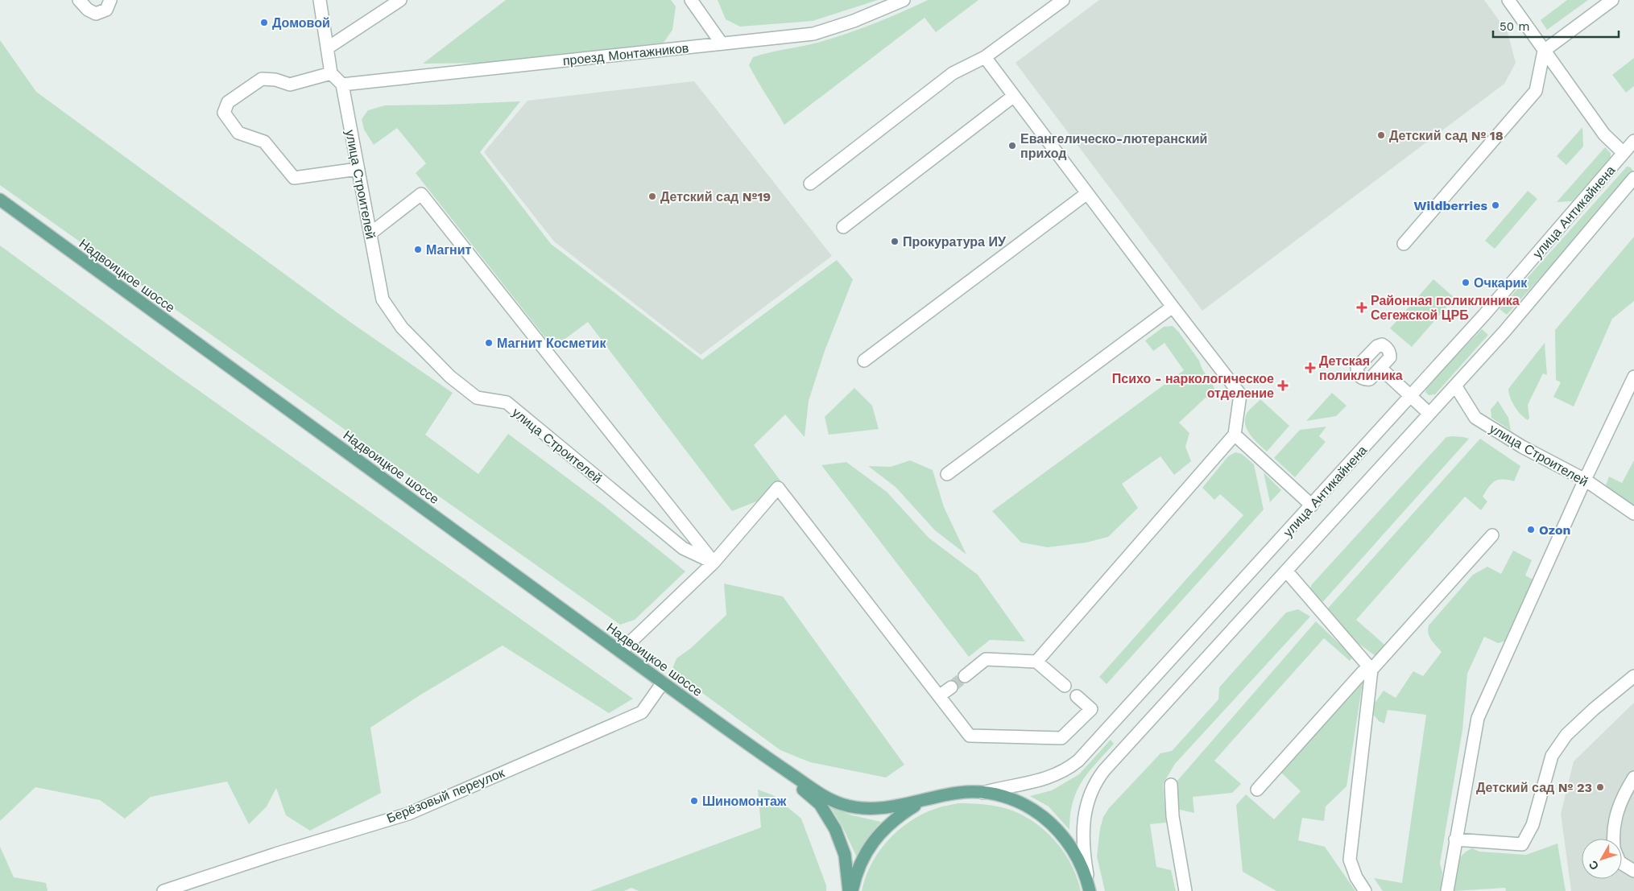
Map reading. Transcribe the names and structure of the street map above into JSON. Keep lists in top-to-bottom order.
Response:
{
  "streets": {
    "main road": ["Надвоицкое шоссе"],
    "street": [
      "проезд Монтажников",
      "улица Строителей",
      "улица Антикайнена",
      "Берёзовый переулок"
    ]
  },
  "crossings": [
    ["проезд Монтажников", "улица Строителей"],
    ["улица Строителей", "улица Антикайнена"],
    ["Надвоицкое шоссе", "Берёзовый переулок"]
  ],
  "places": {
    "other": [
      "Домовой",
      "Детский сад № 18",
      "Евангелическо-лютеранский приход",
      "Детский сад №19",
      "Wildberries",
      "Прокуратура ИУ",
      "Магнит",
      "Очкарик",
      "Магнит Косметик",
      "Ozon",
      "Детский сад № 23",
      "Шиномонтаж"
    ],
    "health": ["Районная поликлиника Сегежской ЦРБ", "Детская поликлиника", "Психо - наркологическое отделение"]
  },
  "scale_bar": "50 m",
  "north": "bottom left"
}
